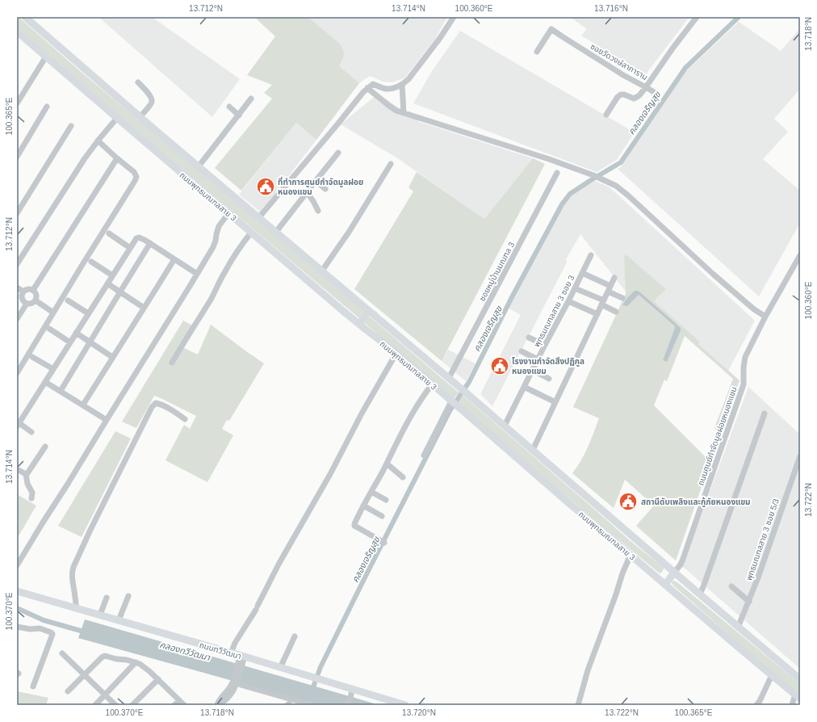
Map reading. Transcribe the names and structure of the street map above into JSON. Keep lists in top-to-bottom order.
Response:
{
  "streets": {
    "main road": ["ถนนพุทธมณฑลสาย 3", "ถนนทวีวัฒนา"],
    "street": [
      "ซอยวัดวงษ์ลาภาราม",
      "ซอยหมู่บ้านมณฑล 3",
      "พุทธมณฑลสาย 3 ซอย 3",
      "ถนนศูนย์กำจัดมูลฝอยหนองแขม",
      "พุทธมณฑลสาย 3 ซอย 5/3"
    ]
  },
  "crossings": [
    ["ถนนพุทธมณฑลสาย 3", "ซอยหมู่บ้านมณฑล 3"],
    ["ถนนพุทธมณฑลสาย 3", "พุทธมณฑลสาย 3 ซอย 3"],
    ["ถนนพุทธมณฑลสาย 3", "ถนนศูนย์กำจัดมูลฝอยหนองแขม"],
    ["ถนนพุทธมณฑลสาย 3", "พุทธมณฑลสาย 3 ซอย 5/3"]
  ],
  "water": ["คลองเจริญสุข", "คลองทวีวัฒนา"],
  "places": {
    "public building": ["ที่ทำการศูนย์กำจัดมูลฝอย หนองแขม", "โรงงานกำจัดสิ่งปฏิกูล หนองแขม", "สถานีดับเพลิงและกู้ภัยหนองแขม"]
  },
  "coordinates": [
    "13.712°N",
    "13.714°N",
    "100.360°E",
    "13.716°N",
    "13.718°N",
    "100.365°E",
    "13.722°N",
    "100.370°E",
    "13.720°N"
  ]
}
